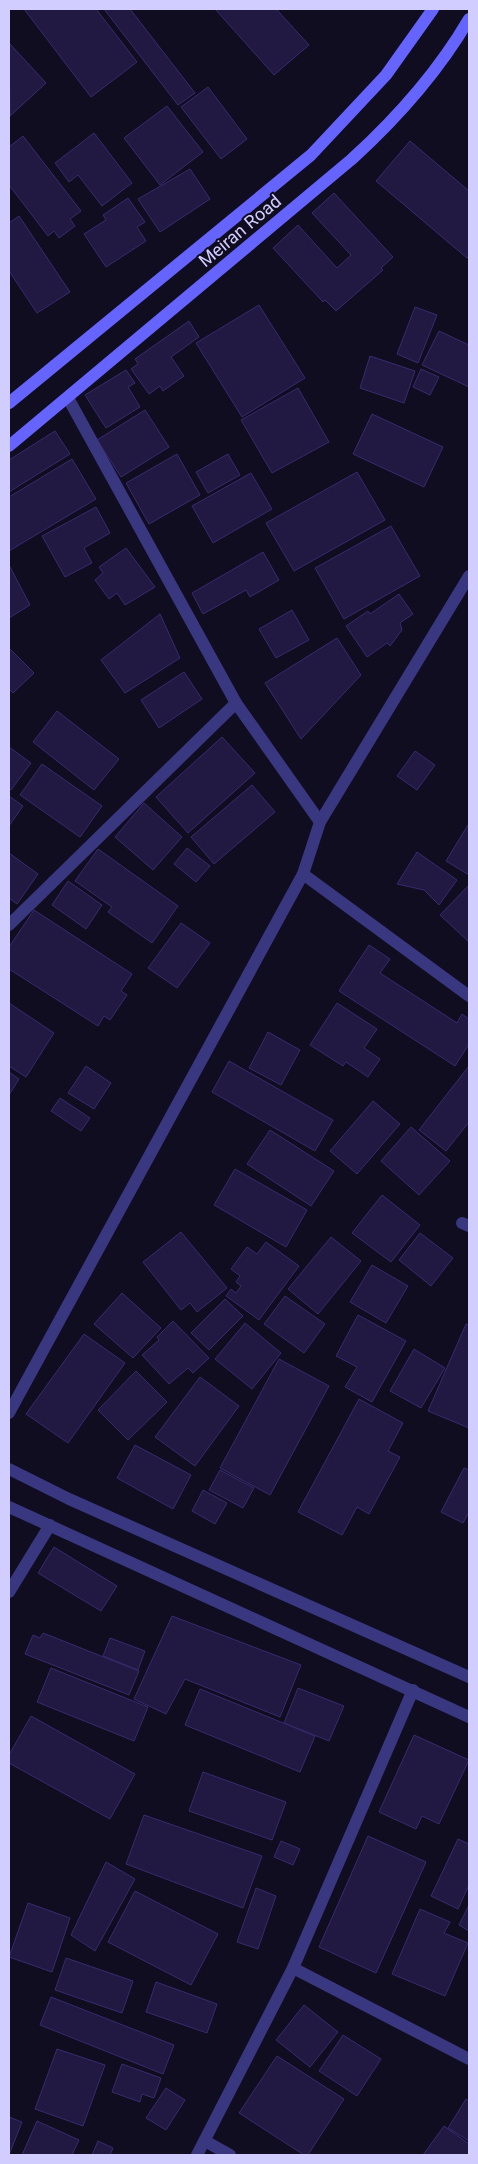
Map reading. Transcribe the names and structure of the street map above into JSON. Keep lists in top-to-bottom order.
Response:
{
  "streets": {
    "main road": ["Meiran Road"]
  }
}
